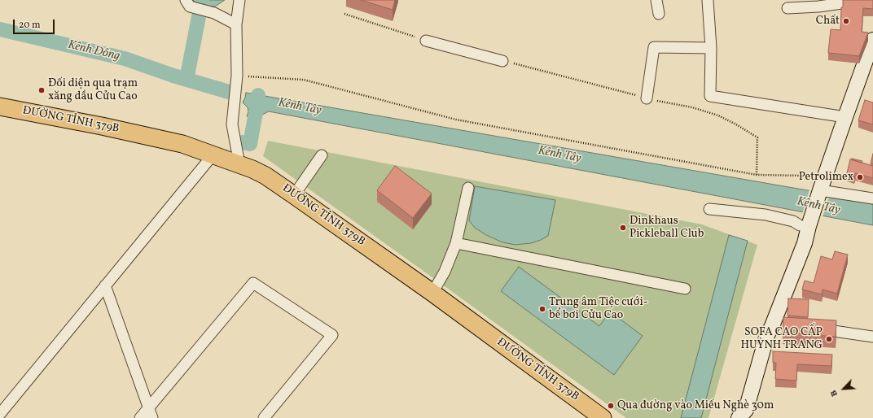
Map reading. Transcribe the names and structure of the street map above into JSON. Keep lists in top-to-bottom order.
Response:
{
  "streets": {
    "main road": ["ĐƯỜNG TỈNH 379B"]
  },
  "water": ["Kênh Đông", "Kênh Tây"],
  "places": [
    "Chất",
    "Đối diện qua trạm xăng dầu Cửu Cao",
    "Petrolimex",
    "Dinkhaus Pickleball Club",
    "Trung âm Tiệc cưới- bể bơi Cửu Cao",
    "SOFA CAO CẤP HUỲNH TRANG",
    "Qua đường vào Miếu Nghè 30m"
  ],
  "scale_bar": "20 m",
  "north": "bottom left"
}
